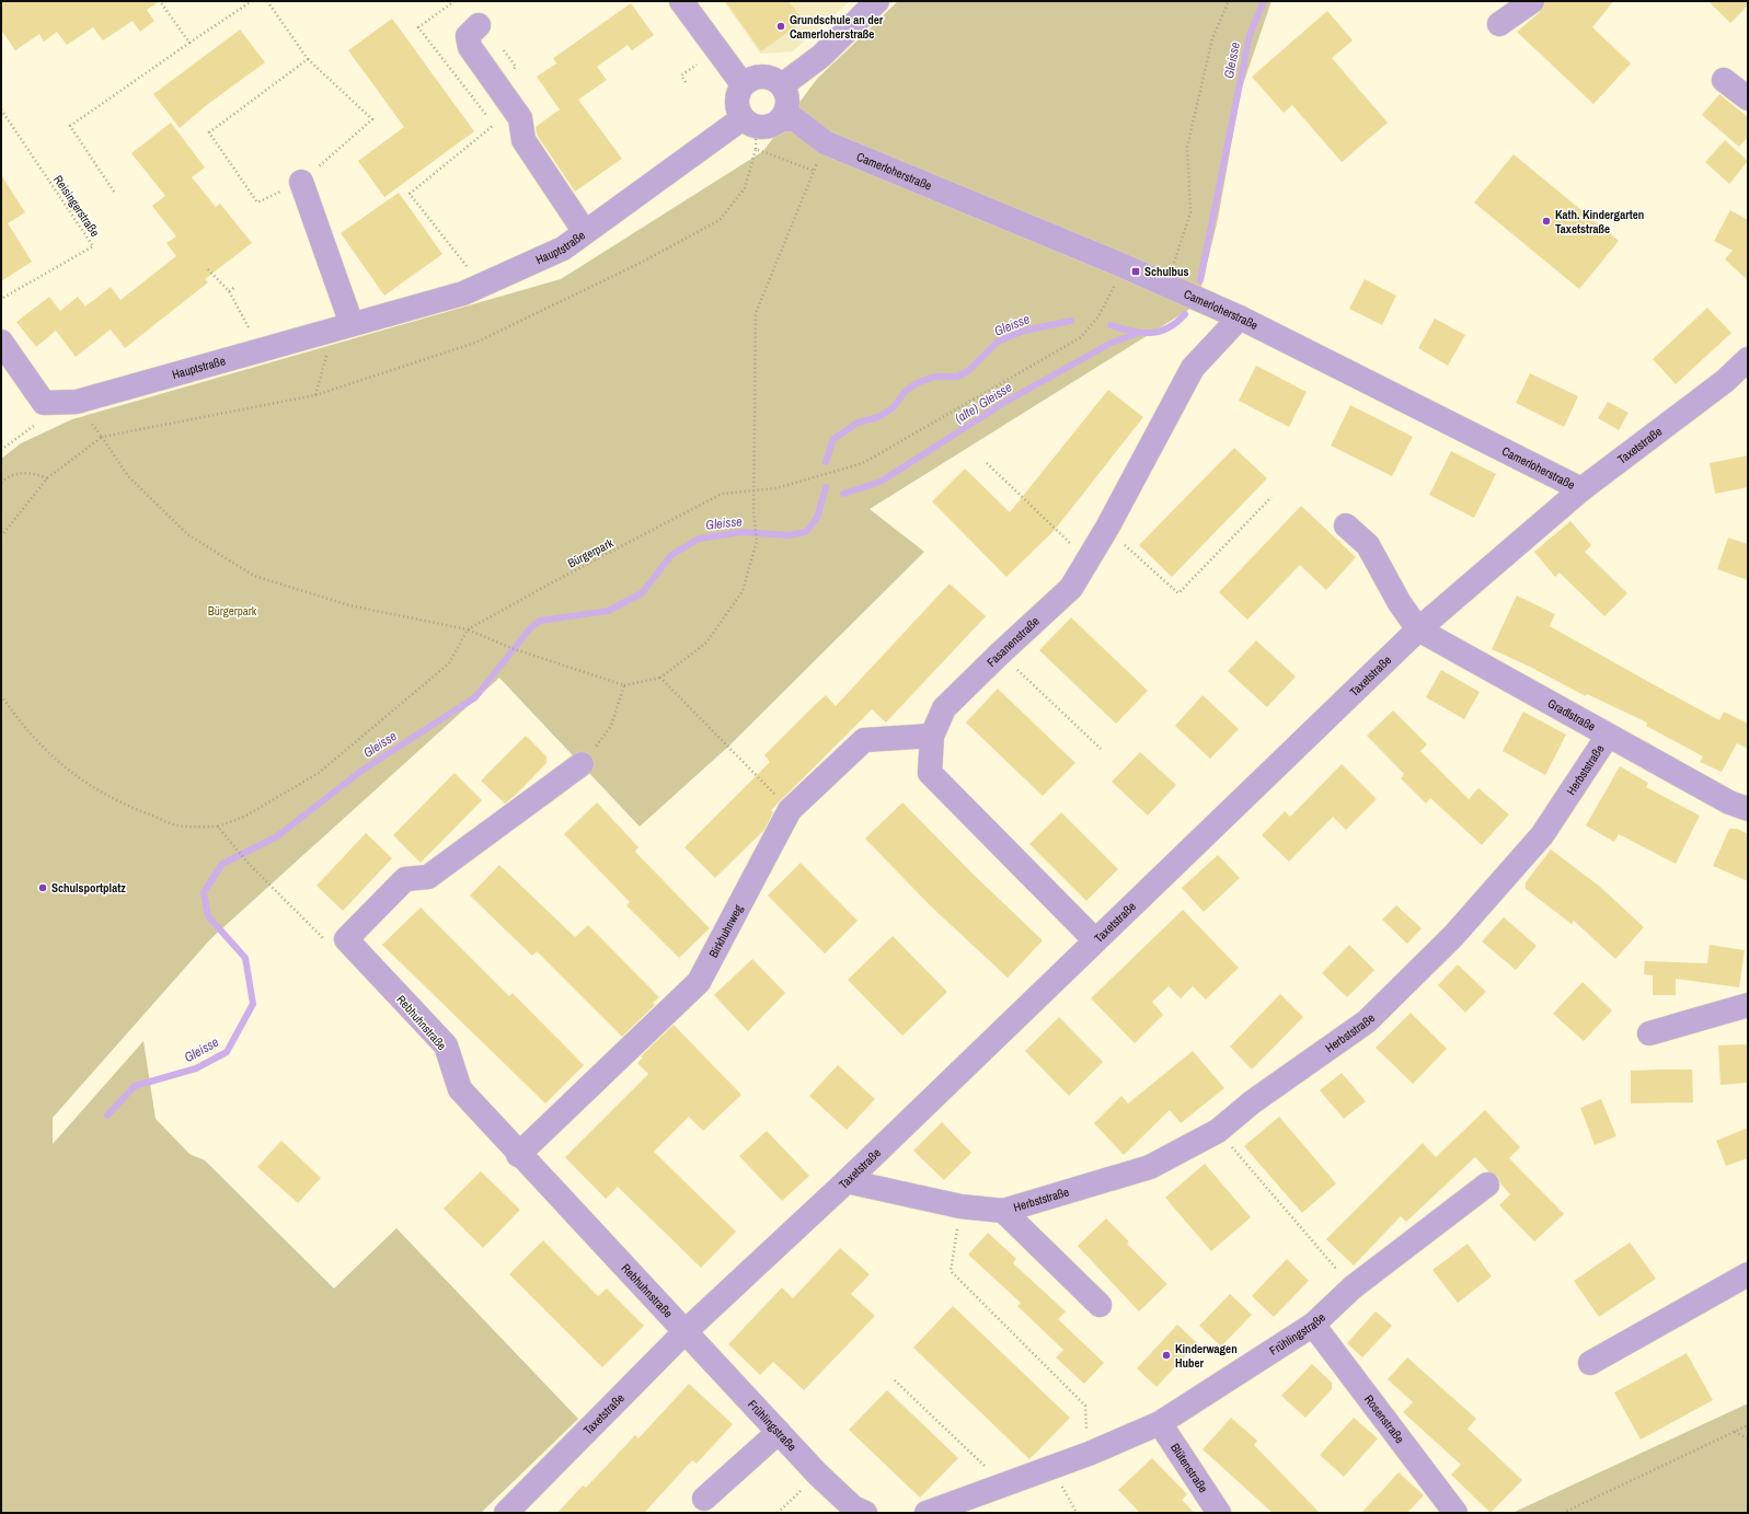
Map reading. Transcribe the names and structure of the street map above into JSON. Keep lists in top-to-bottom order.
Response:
{
  "streets": {
    "street": [
      "Camerloherstraße",
      "Hauptstraße",
      "Taxetstraße",
      "Fasanenstraße",
      "Gradlstraße",
      "Herbststraße",
      "Birkhuhnweg",
      "Rebhuhnstraße",
      "Frühlingstraße",
      "Rosenstraße",
      "Blütenstraße"
    ],
    "path": ["Reisingerstraße", "Bürgerpark"]
  },
  "crossings": [
    ["Camerloherstraße", "Hauptstraße"],
    ["Camerloherstraße", "Taxetstraße"],
    ["Camerloherstraße", "Fasanenstraße"],
    ["Taxetstraße", "Fasanenstraße"],
    ["Taxetstraße", "Gradlstraße"],
    ["Taxetstraße", "Herbststraße"],
    ["Taxetstraße", "Rebhuhnstraße"],
    ["Taxetstraße", "Frühlingstraße"],
    ["Fasanenstraße", "Birkhuhnweg"],
    ["Gradlstraße", "Herbststraße"],
    ["Birkhuhnweg", "Rebhuhnstraße"],
    ["Rebhuhnstraße", "Frühlingstraße"],
    ["Frühlingstraße", "Rosenstraße"],
    ["Frühlingstraße", "Blütenstraße"]
  ],
  "water": ["Gleisse", "(alte) Gleisse"],
  "parks": ["Bürgerpark"],
  "places": {
    "other": [
      "Grundschule an der Camerloherstraße",
      "Kath. Kindergarten Taxetstraße",
      "Schulsportplatz",
      "Kinderwagen Huber"
    ],
    "transit": ["Schulbus"]
  }
}
